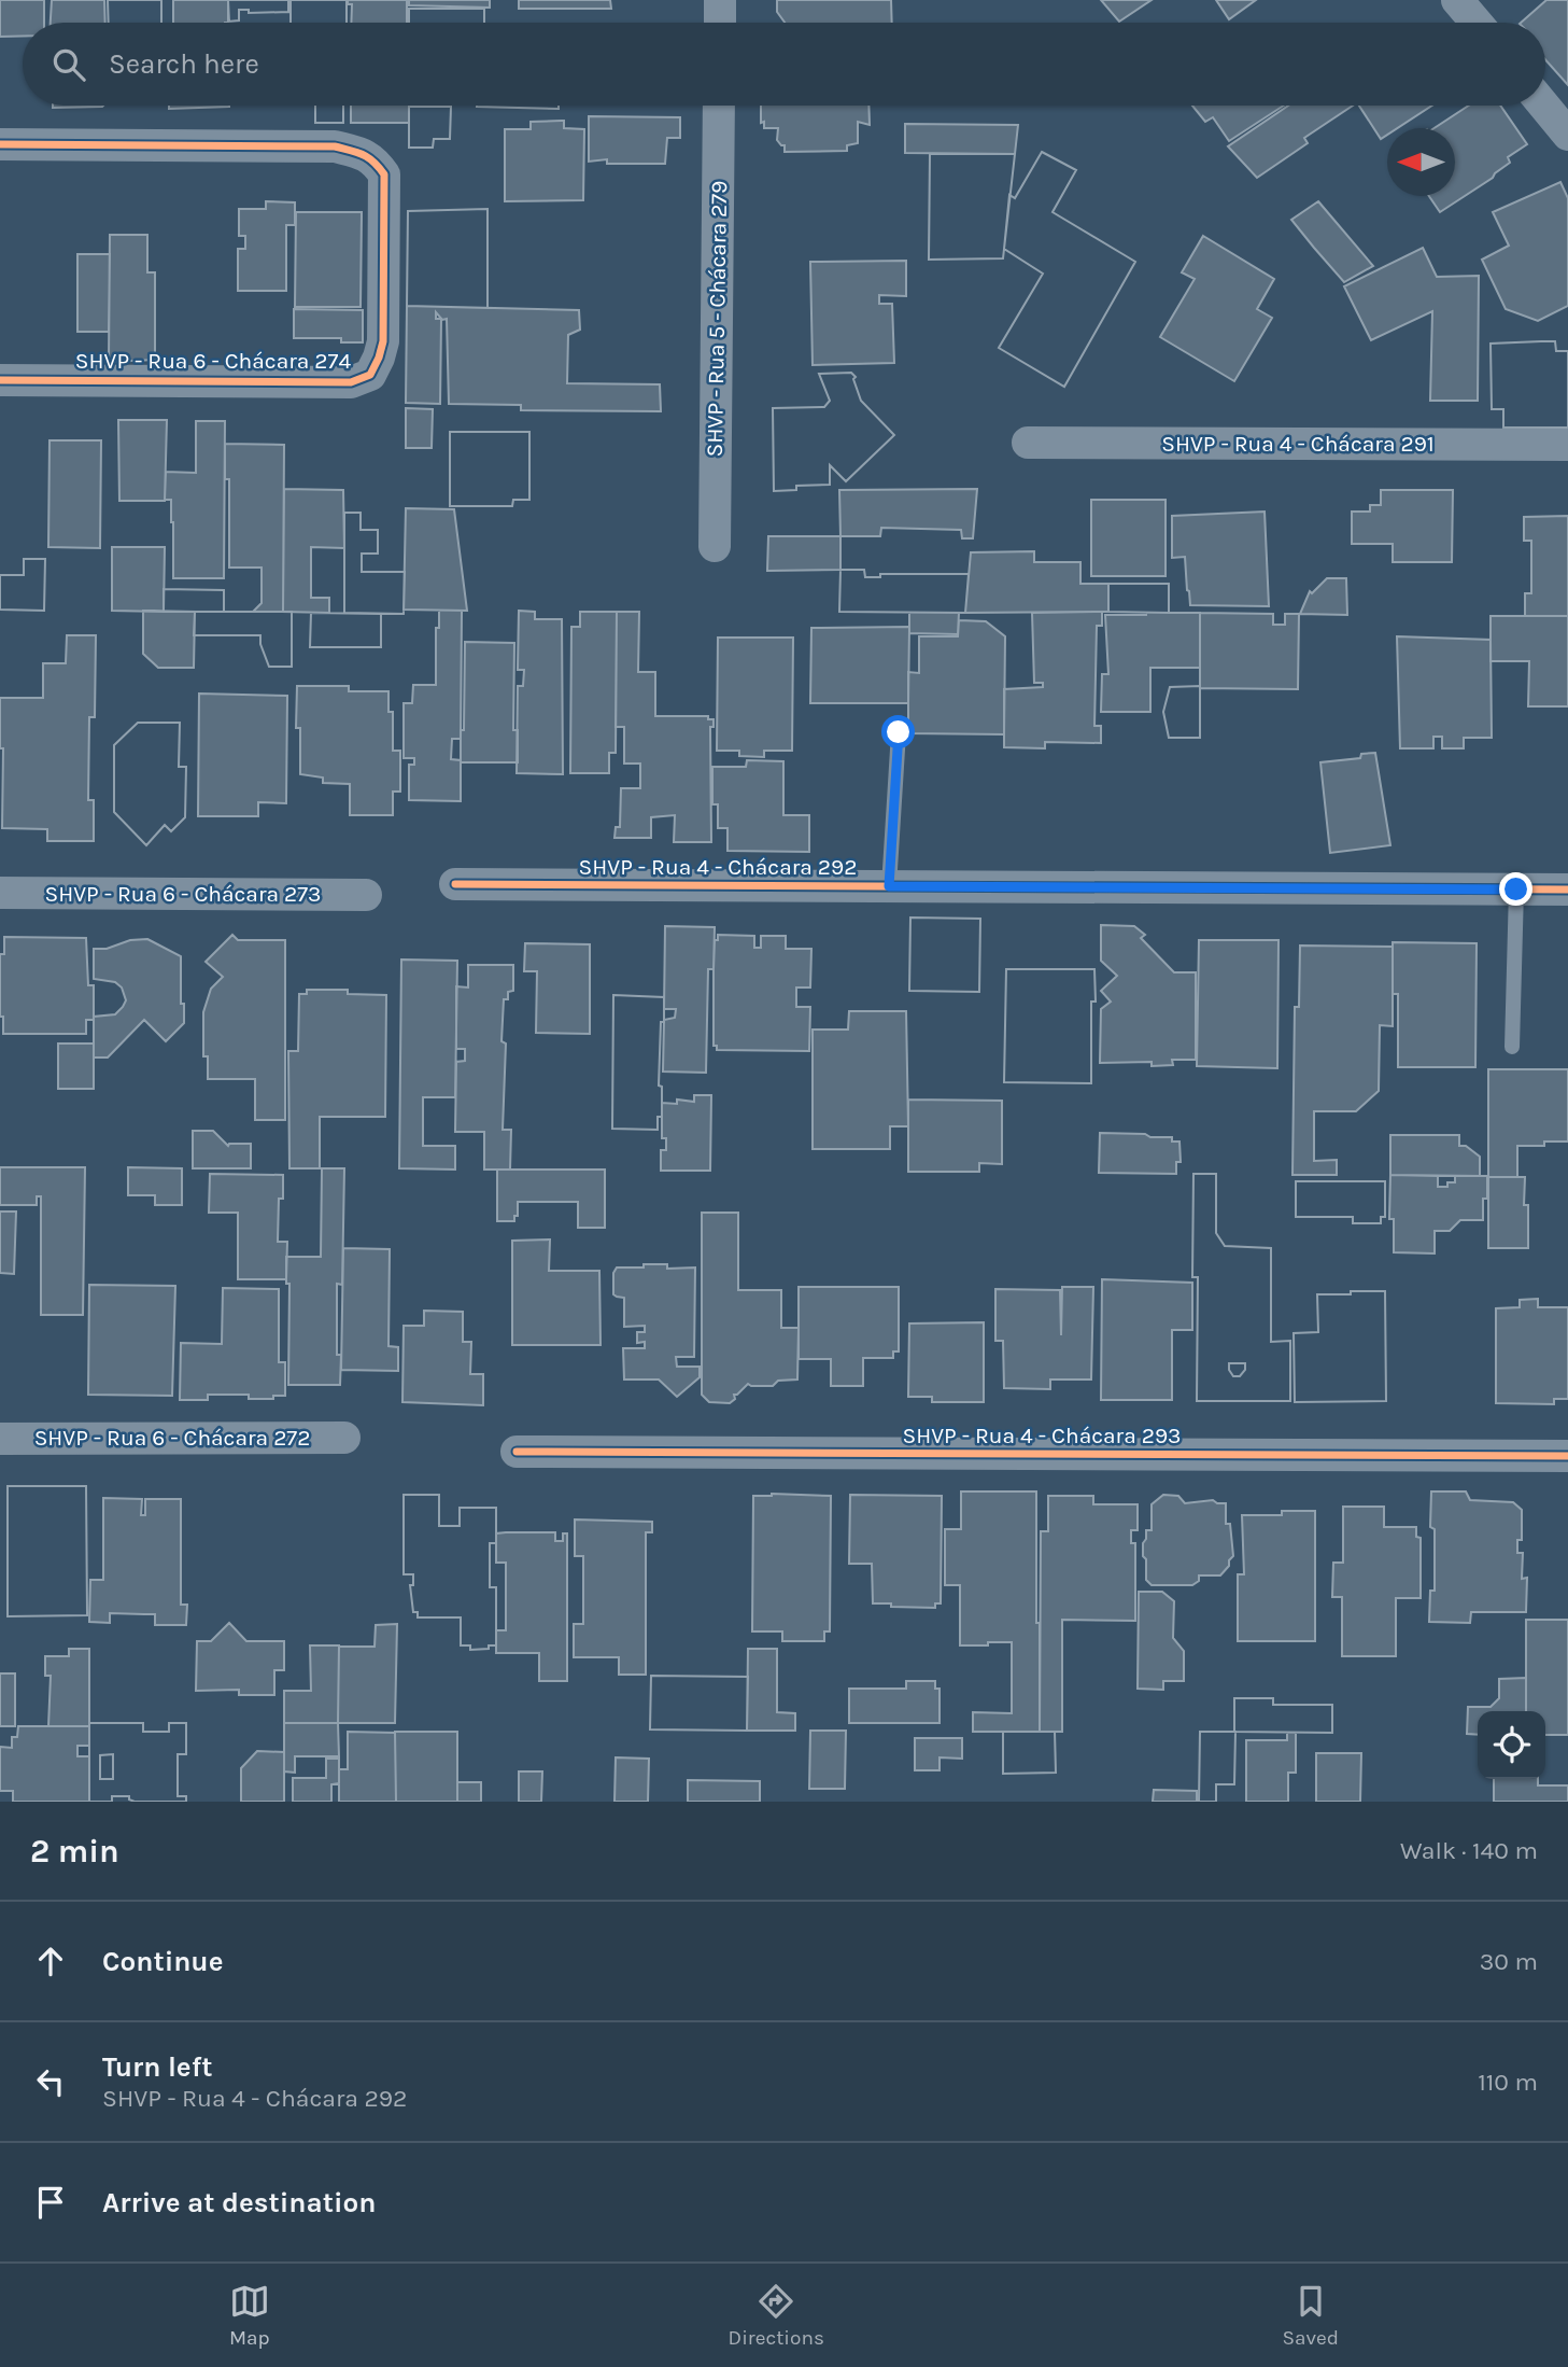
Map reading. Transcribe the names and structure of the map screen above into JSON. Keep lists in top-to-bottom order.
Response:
{
  "streets": {
    "street": [
      "SHVP - Rua 5 - Chácara 279",
      "SHVP - Rua 6 - Chácara 274",
      "SHVP - Rua 4 - Chácara 291",
      "SHVP - Rua 4 - Chácara 292",
      "SHVP - Rua 6 - Chácara 273",
      "SHVP - Rua 4 - Chácara 293",
      "SHVP - Rua 6 - Chácara 272"
    ]
  },
  "north": "left",
  "page": {
    "search": "Search here",
    "heading": ["2 min", "Walk · 140 m"],
    "list": [
      ["Continue", "30 m"],
      ["Turn left", "SHVP - Rua 4 - Chácara 292", "110 m"],
      "Arrive at destination"
    ],
    "nav": ["Map", "Directions", "Saved"]
  }
}
